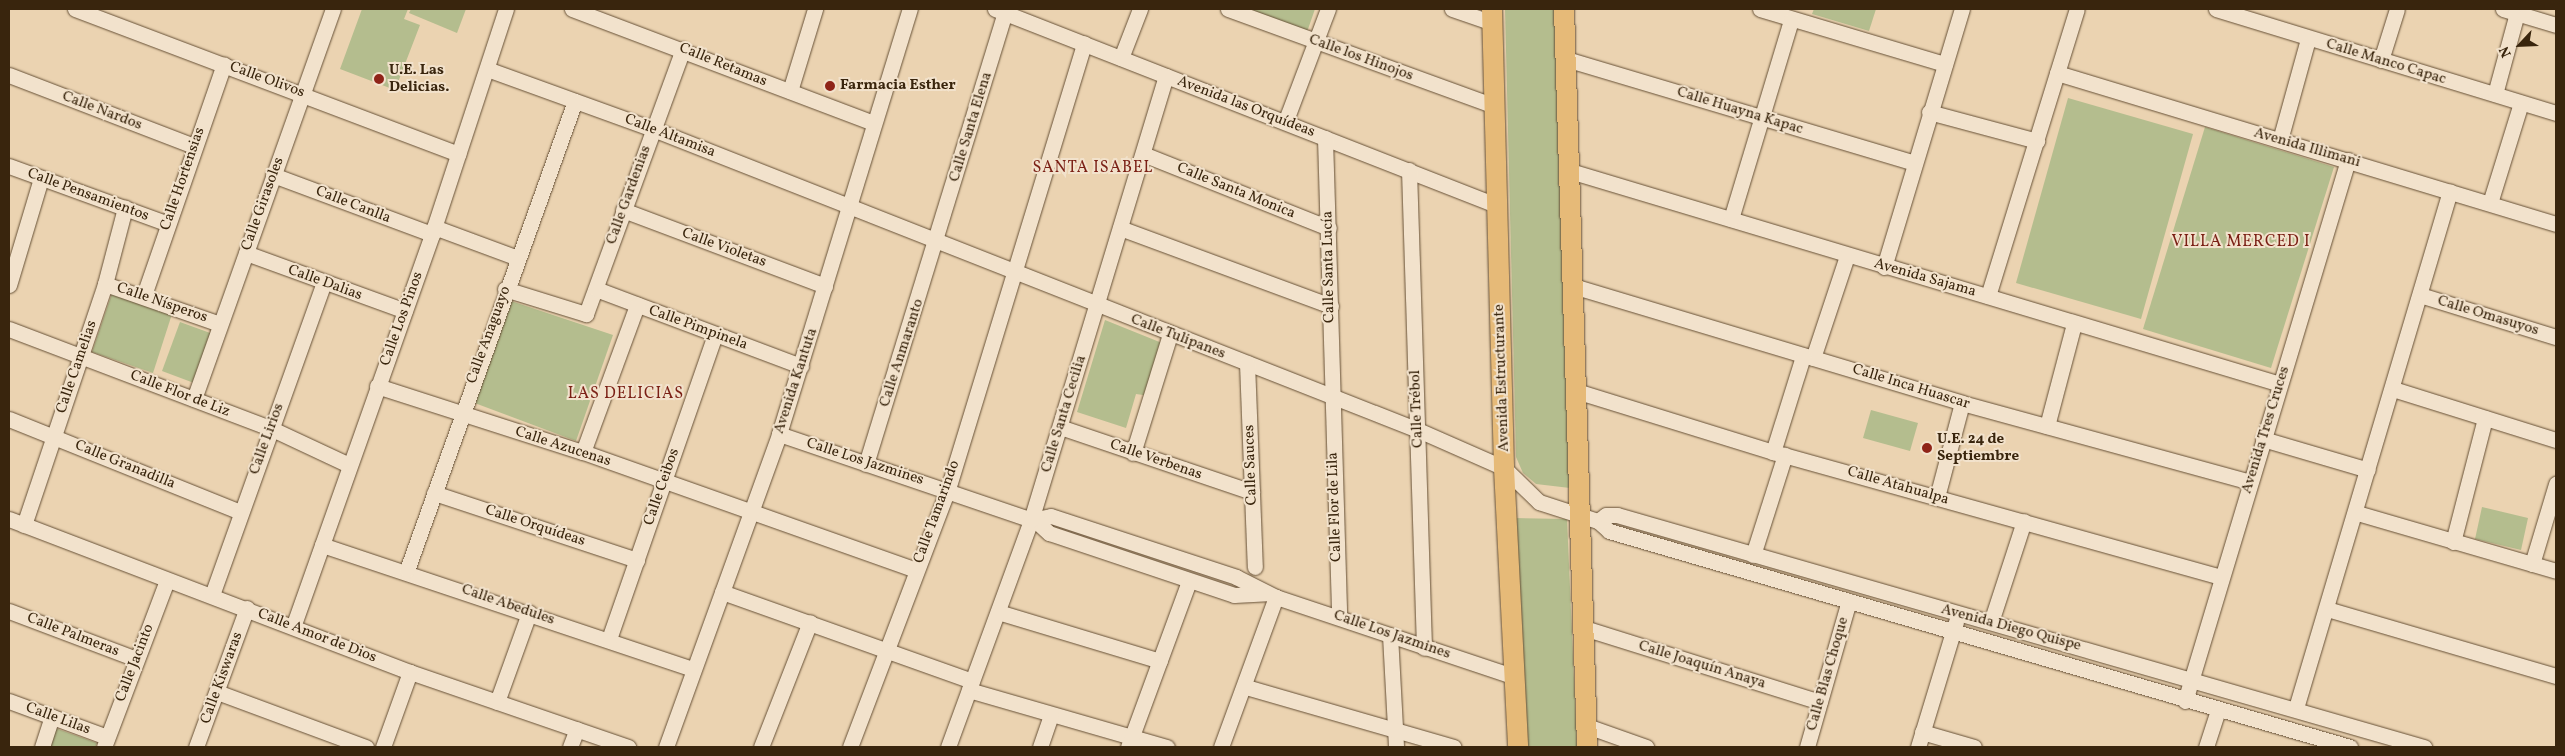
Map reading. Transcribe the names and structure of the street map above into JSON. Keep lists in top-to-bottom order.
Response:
{
  "streets": {
    "main road": ["Avenida Estructurante"],
    "street": [
      "Calle los Hinojos",
      "Calle Manco Capac",
      "Calle Retamas",
      "Calle Olivos",
      "Avenida las Orquídeas",
      "Calle Nardos",
      "Calle Huayna Kapac",
      "Calle Santa Elena",
      "Calle Altamisa",
      "Avenida Illimani",
      "Calle Hortensias",
      "Calle Santa Monica",
      "Calle Pensamientos",
      "Calle Gardenias",
      "Calle Girasoles",
      "Calle Canlla",
      "Calle Violetas",
      "Calle Santa Lucía",
      "Avenida Sajama",
      "Calle Dalias",
      "Calle Nísperos",
      "Calle Omasuyos",
      "Calle Los Pinos",
      "Calle Pimpinela",
      "Calle Anaguayo",
      "Calle Tulipanes",
      "Calle Anmaranto",
      "Calle Camelias",
      "Avenida Kantuta",
      "Calle Inca Huascar",
      "Calle Flor de Liz",
      "Calle Trébol",
      "Calle Santa Cecilia",
      "Avenida Tres Cruces",
      "Calle Lirios",
      "Calle Azucenas",
      "Calle Verbenas",
      "Calle Los Jazmines",
      "Calle Granadilla",
      "Calle Sauces",
      "Calle Atahualpa",
      "Calle Ceibos",
      "Calle Flor de Lila",
      "Calle Tamarindo",
      "Calle Orquídeas",
      "Calle Abedules",
      "Avenida Diego Quispe",
      "Calle Palmeras",
      "Calle Amor de Dios",
      "Calle Jacinto",
      "Calle Joaquín Anaya",
      "Calle Blas Choque",
      "Calle Kiswaras",
      "Calle Lilas"
    ]
  },
  "crossings": [
    ["Calle los Hinojos", "Avenida Estructurante"],
    ["Calle Retamas", "Calle Gardenias"],
    ["Calle Retamas", "Avenida Kantuta"],
    ["Calle Olivos", "Calle Hortensias"],
    ["Calle Olivos", "Calle Girasoles"],
    ["Calle Olivos", "Calle Los Pinos"],
    ["Avenida las Orquídeas", "Calle Santa Elena"],
    ["Avenida las Orquídeas", "Calle Santa Lucía"],
    ["Avenida las Orquídeas", "Avenida Estructurante"],
    ["Avenida las Orquídeas", "Calle Trébol"],
    ["Avenida las Orquídeas", "Calle Santa Cecilia"],
    ["Avenida las Orquídeas", "Calle Tamarindo"],
    ["Calle Nardos", "Calle Hortensias"],
    ["Calle Santa Elena", "Calle Tulipanes"],
    ["Calle Santa Elena", "Calle Anmaranto"],
    ["Calle Altamisa", "Calle Gardenias"],
    ["Calle Altamisa", "Calle Los Pinos"],
    ["Calle Altamisa", "Calle Anaguayo"],
    ["Calle Altamisa", "Calle Tulipanes"],
    ["Calle Altamisa", "Avenida Kantuta"],
    ["Avenida Illimani", "Avenida Tres Cruces"],
    ["Calle Hortensias", "Calle Pensamientos"],
    ["Calle Hortensias", "Calle Nísperos"],
    ["Calle Santa Monica", "Calle Santa Lucía"],
    ["Calle Santa Monica", "Calle Santa Cecilia"],
    ["Calle Pensamientos", "Calle Camelias"],
    ["Calle Gardenias", "Calle Violetas"],
    ["Calle Gardenias", "Calle Pimpinela"],
    ["Calle Gardenias", "Calle Anaguayo"],
    ["Calle Girasoles", "Calle Canlla"],
    ["Calle Girasoles", "Calle Dalias"],
    ["Calle Girasoles", "Calle Nísperos"],
    ["Calle Girasoles", "Calle Flor de Liz"],
    ["Calle Canlla", "Calle Los Pinos"],
    ["Calle Canlla", "Calle Anaguayo"],
    ["Calle Violetas", "Avenida Kantuta"],
    ["Calle Santa Lucía", "Calle Tulipanes"],
    ["Calle Santa Lucía", "Calle Flor de Lila"],
    ["Avenida Sajama", "Avenida Tres Cruces"],
    ["Calle Dalias", "Calle Los Pinos"],
    ["Calle Dalias", "Calle Lirios"],
    ["Calle Nísperos", "Calle Camelias"],
    ["Calle Los Pinos", "Calle Flor de Liz"],
    ["Calle Los Pinos", "Calle Azucenas"],
    ["Calle Los Pinos", "Calle Abedules"],
    ["Calle Los Pinos", "Calle Amor de Dios"],
    ["Calle Pimpinela", "Avenida Kantuta"],
    ["Calle Pimpinela", "Calle Ceibos"],
    ["Calle Anaguayo", "Calle Azucenas"],
    ["Calle Anaguayo", "Calle Orquídeas"],
    ["Calle Anaguayo", "Calle Abedules"],
    ["Calle Tulipanes", "Calle Anmaranto"],
    ["Calle Tulipanes", "Avenida Estructurante"],
    ["Calle Tulipanes", "Avenida Kantuta"],
    ["Calle Tulipanes", "Calle Trébol"],
    ["Calle Tulipanes", "Calle Santa Cecilia"],
    ["Calle Tulipanes", "Calle Sauces"],
    ["Calle Tulipanes", "Calle Flor de Lila"],
    ["Calle Tulipanes", "Calle Tamarindo"],
    ["Calle Tulipanes", "Avenida Diego Quispe"],
    ["Calle Anmaranto", "Calle Los Jazmines"],
    ["Calle Camelias", "Calle Flor de Liz"],
    ["Calle Camelias", "Calle Granadilla"],
    ["Calle Camelias", "Calle Amor de Dios"],
    ["Avenida Estructurante", "Calle Los Jazmines"],
    ["Avenida Estructurante", "Avenida Diego Quispe"],
    ["Avenida Kantuta", "Calle Azucenas"],
    ["Avenida Kantuta", "Calle Los Jazmines"],
    ["Avenida Kantuta", "Calle Abedules"],
    ["Calle Inca Huascar", "Avenida Tres Cruces"],
    ["Calle Flor de Liz", "Calle Lirios"],
    ["Calle Trébol", "Calle Los Jazmines"],
    ["Calle Santa Cecilia", "Calle Verbenas"],
    ["Calle Santa Cecilia", "Calle Los Jazmines"],
    ["Avenida Tres Cruces", "Calle Atahualpa"],
    ["Avenida Tres Cruces", "Avenida Diego Quispe"],
    ["Calle Lirios", "Calle Granadilla"],
    ["Calle Lirios", "Calle Amor de Dios"],
    ["Calle Azucenas", "Calle Ceibos"],
    ["Calle Azucenas", "Calle Tamarindo"],
    ["Calle Verbenas", "Calle Sauces"],
    ["Calle Los Jazmines", "Calle Flor de Lila"],
    ["Calle Los Jazmines", "Calle Tamarindo"],
    ["Calle Ceibos", "Calle Orquídeas"],
    ["Calle Ceibos", "Calle Abedules"],
    ["Avenida Diego Quispe", "Calle Blas Choque"],
    ["Calle Palmeras", "Calle Jacinto"],
    ["Calle Amor de Dios", "Calle Jacinto"],
    ["Calle Amor de Dios", "Calle Kiswaras"],
    ["Calle Jacinto", "Calle Lilas"],
    ["Calle Joaquín Anaya", "Calle Blas Choque"]
  ],
  "districts": ["SANTA ISABEL", "VILLA MERCED I", "LAS DELICIAS"],
  "places": ["U.E. Las Delicias.", "Farmacia Esther", "U.E. 24 de Septiembre"],
  "north": "bottom left"
}
